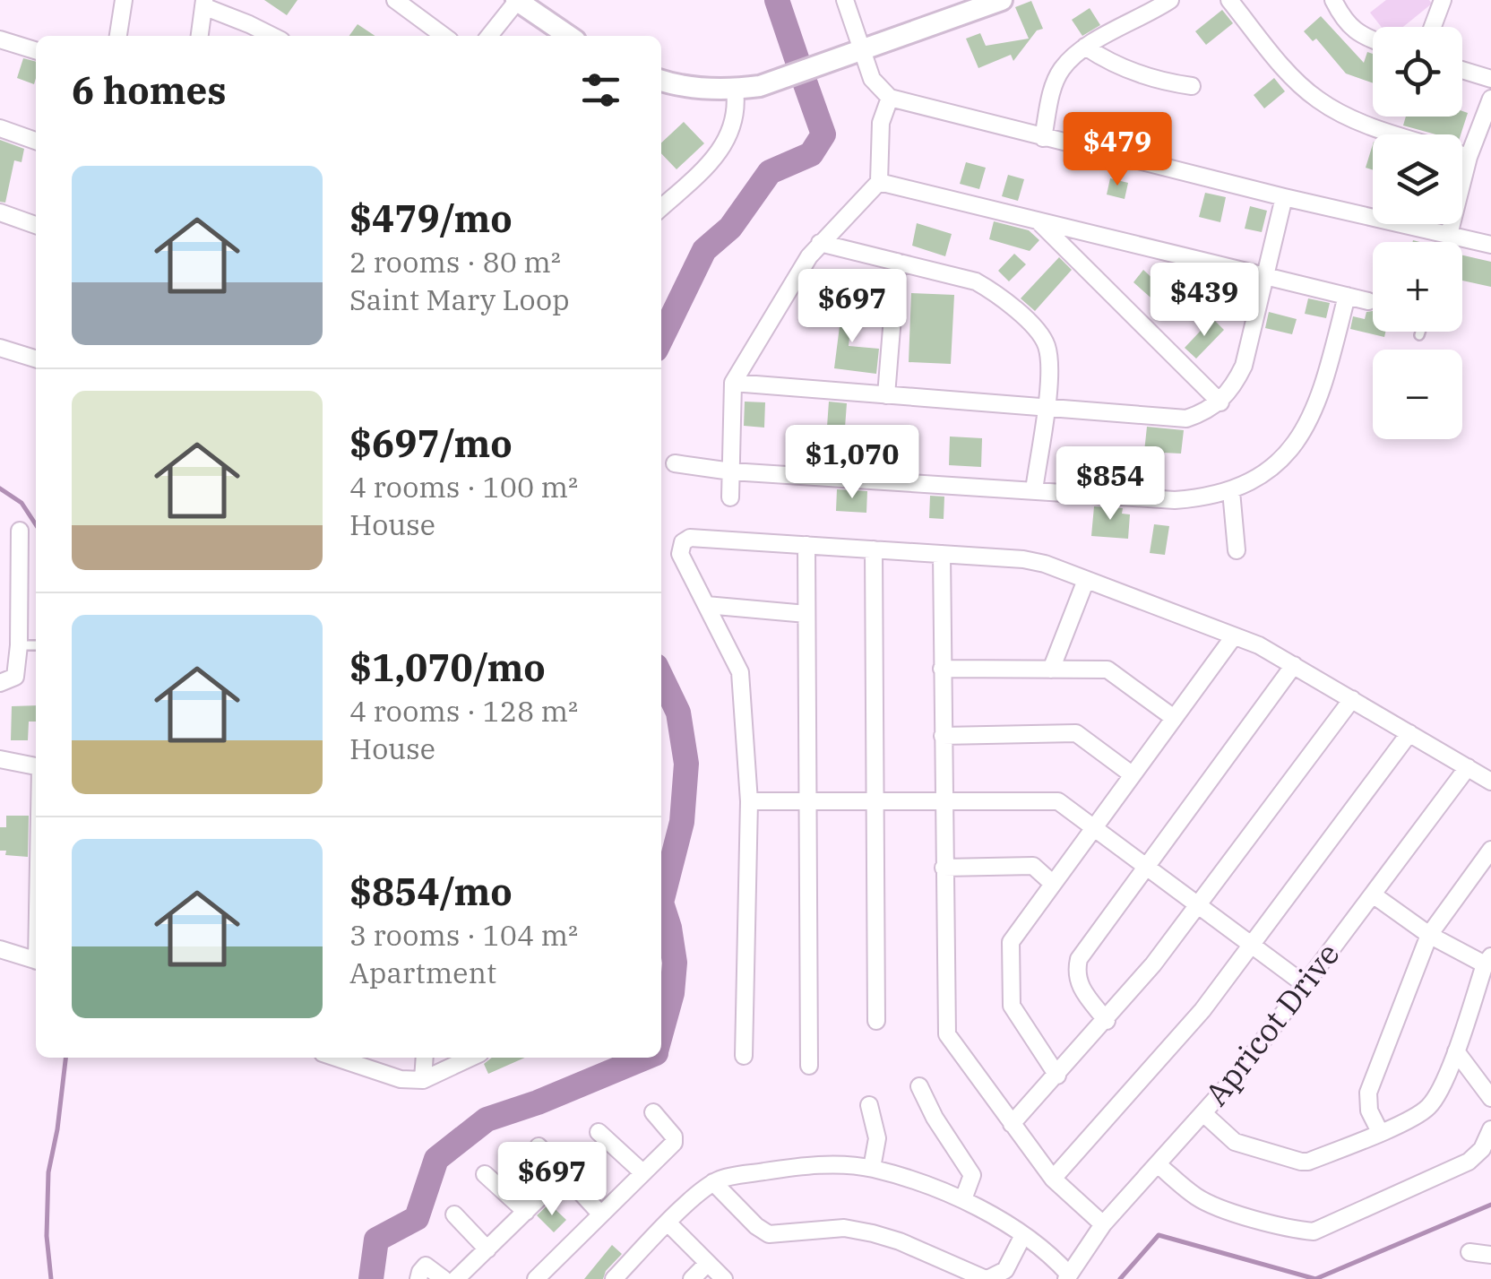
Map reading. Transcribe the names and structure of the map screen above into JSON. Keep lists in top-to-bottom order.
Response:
{
  "streets": {
    "street": ["Apricot Drive"]
  },
  "page": {
    "map_buttons": ["+", "−"],
    "heading": "6 homes",
    "price": [
      "$479",
      "$439",
      "$697",
      "$1,070",
      "$854",
      "$697"
    ],
    "list": [
      {
        "name": "$479/mo",
        "note": "2 rooms · 80 m² · Saint Mary Loop"
      },
      {
        "name": "$697/mo",
        "note": "4 rooms · 100 m² · House"
      },
      {
        "name": "$1,070/mo",
        "note": "4 rooms · 128 m² · House"
      },
      {
        "name": "$854/mo",
        "note": "3 rooms · 104 m² · Apartment"
      }
    ]
  }
}
